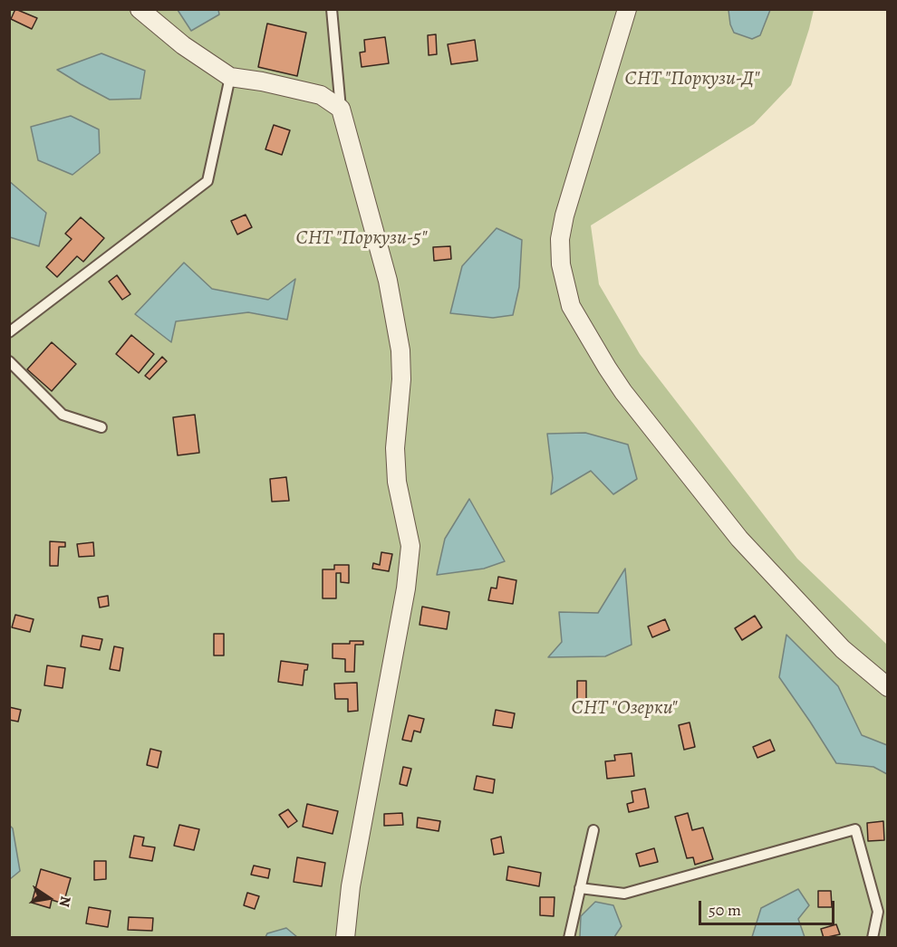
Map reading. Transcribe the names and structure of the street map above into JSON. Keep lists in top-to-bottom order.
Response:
{
  "parks": ["СНТ \"Поркузи-Д\"", "СНТ \"Поркузи-5\"", "СНТ \"Озерки\""],
  "scale_bar": "50 m",
  "north": "right"
}
